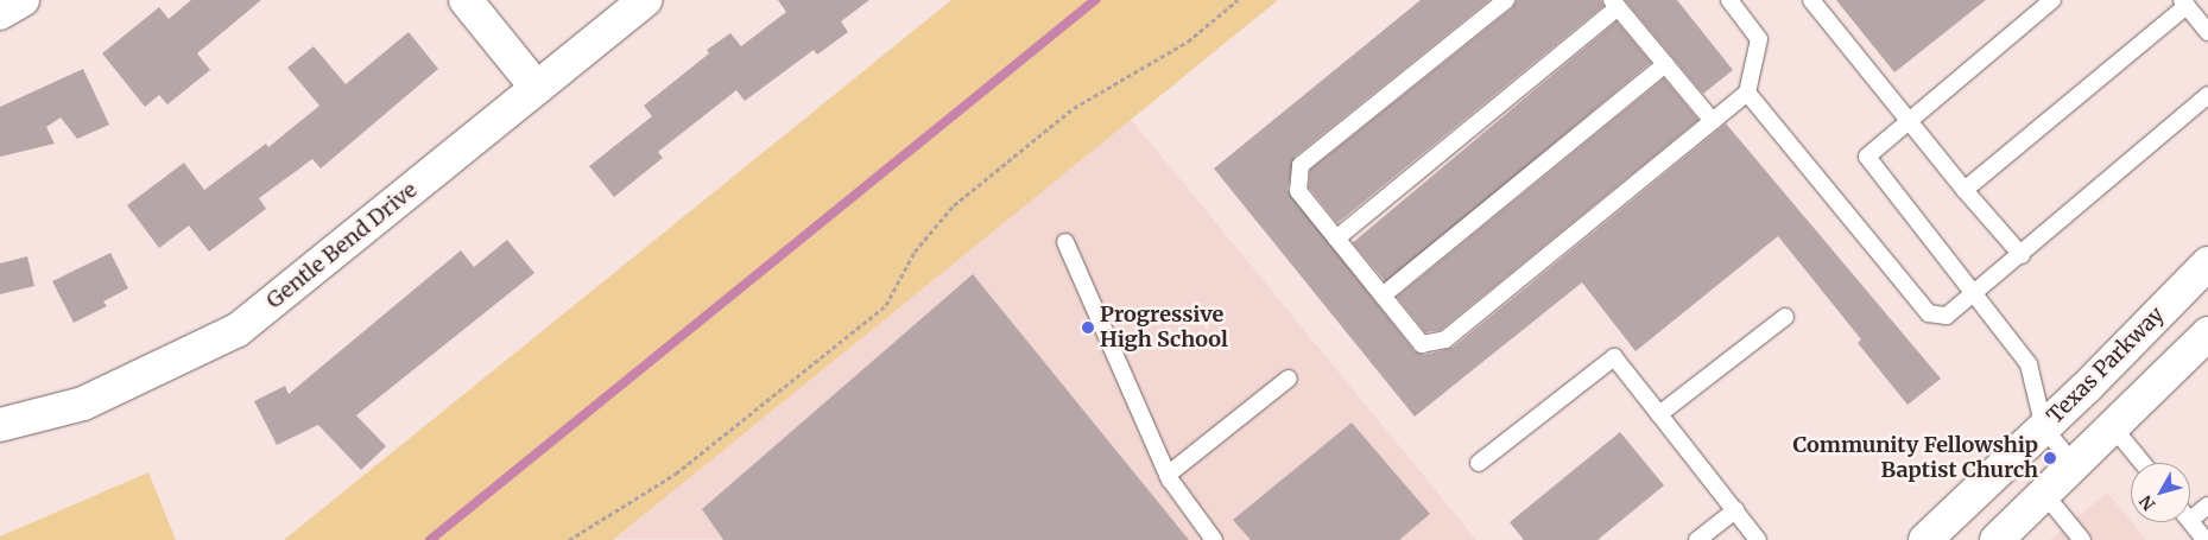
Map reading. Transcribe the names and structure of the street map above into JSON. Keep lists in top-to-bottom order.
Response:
{
  "streets": {
    "street": ["Gentle Bend Drive", "Texas Parkway"]
  },
  "places": ["Progressive High School", "Community Fellowship Baptist Church"],
  "north": "bottom left"
}
